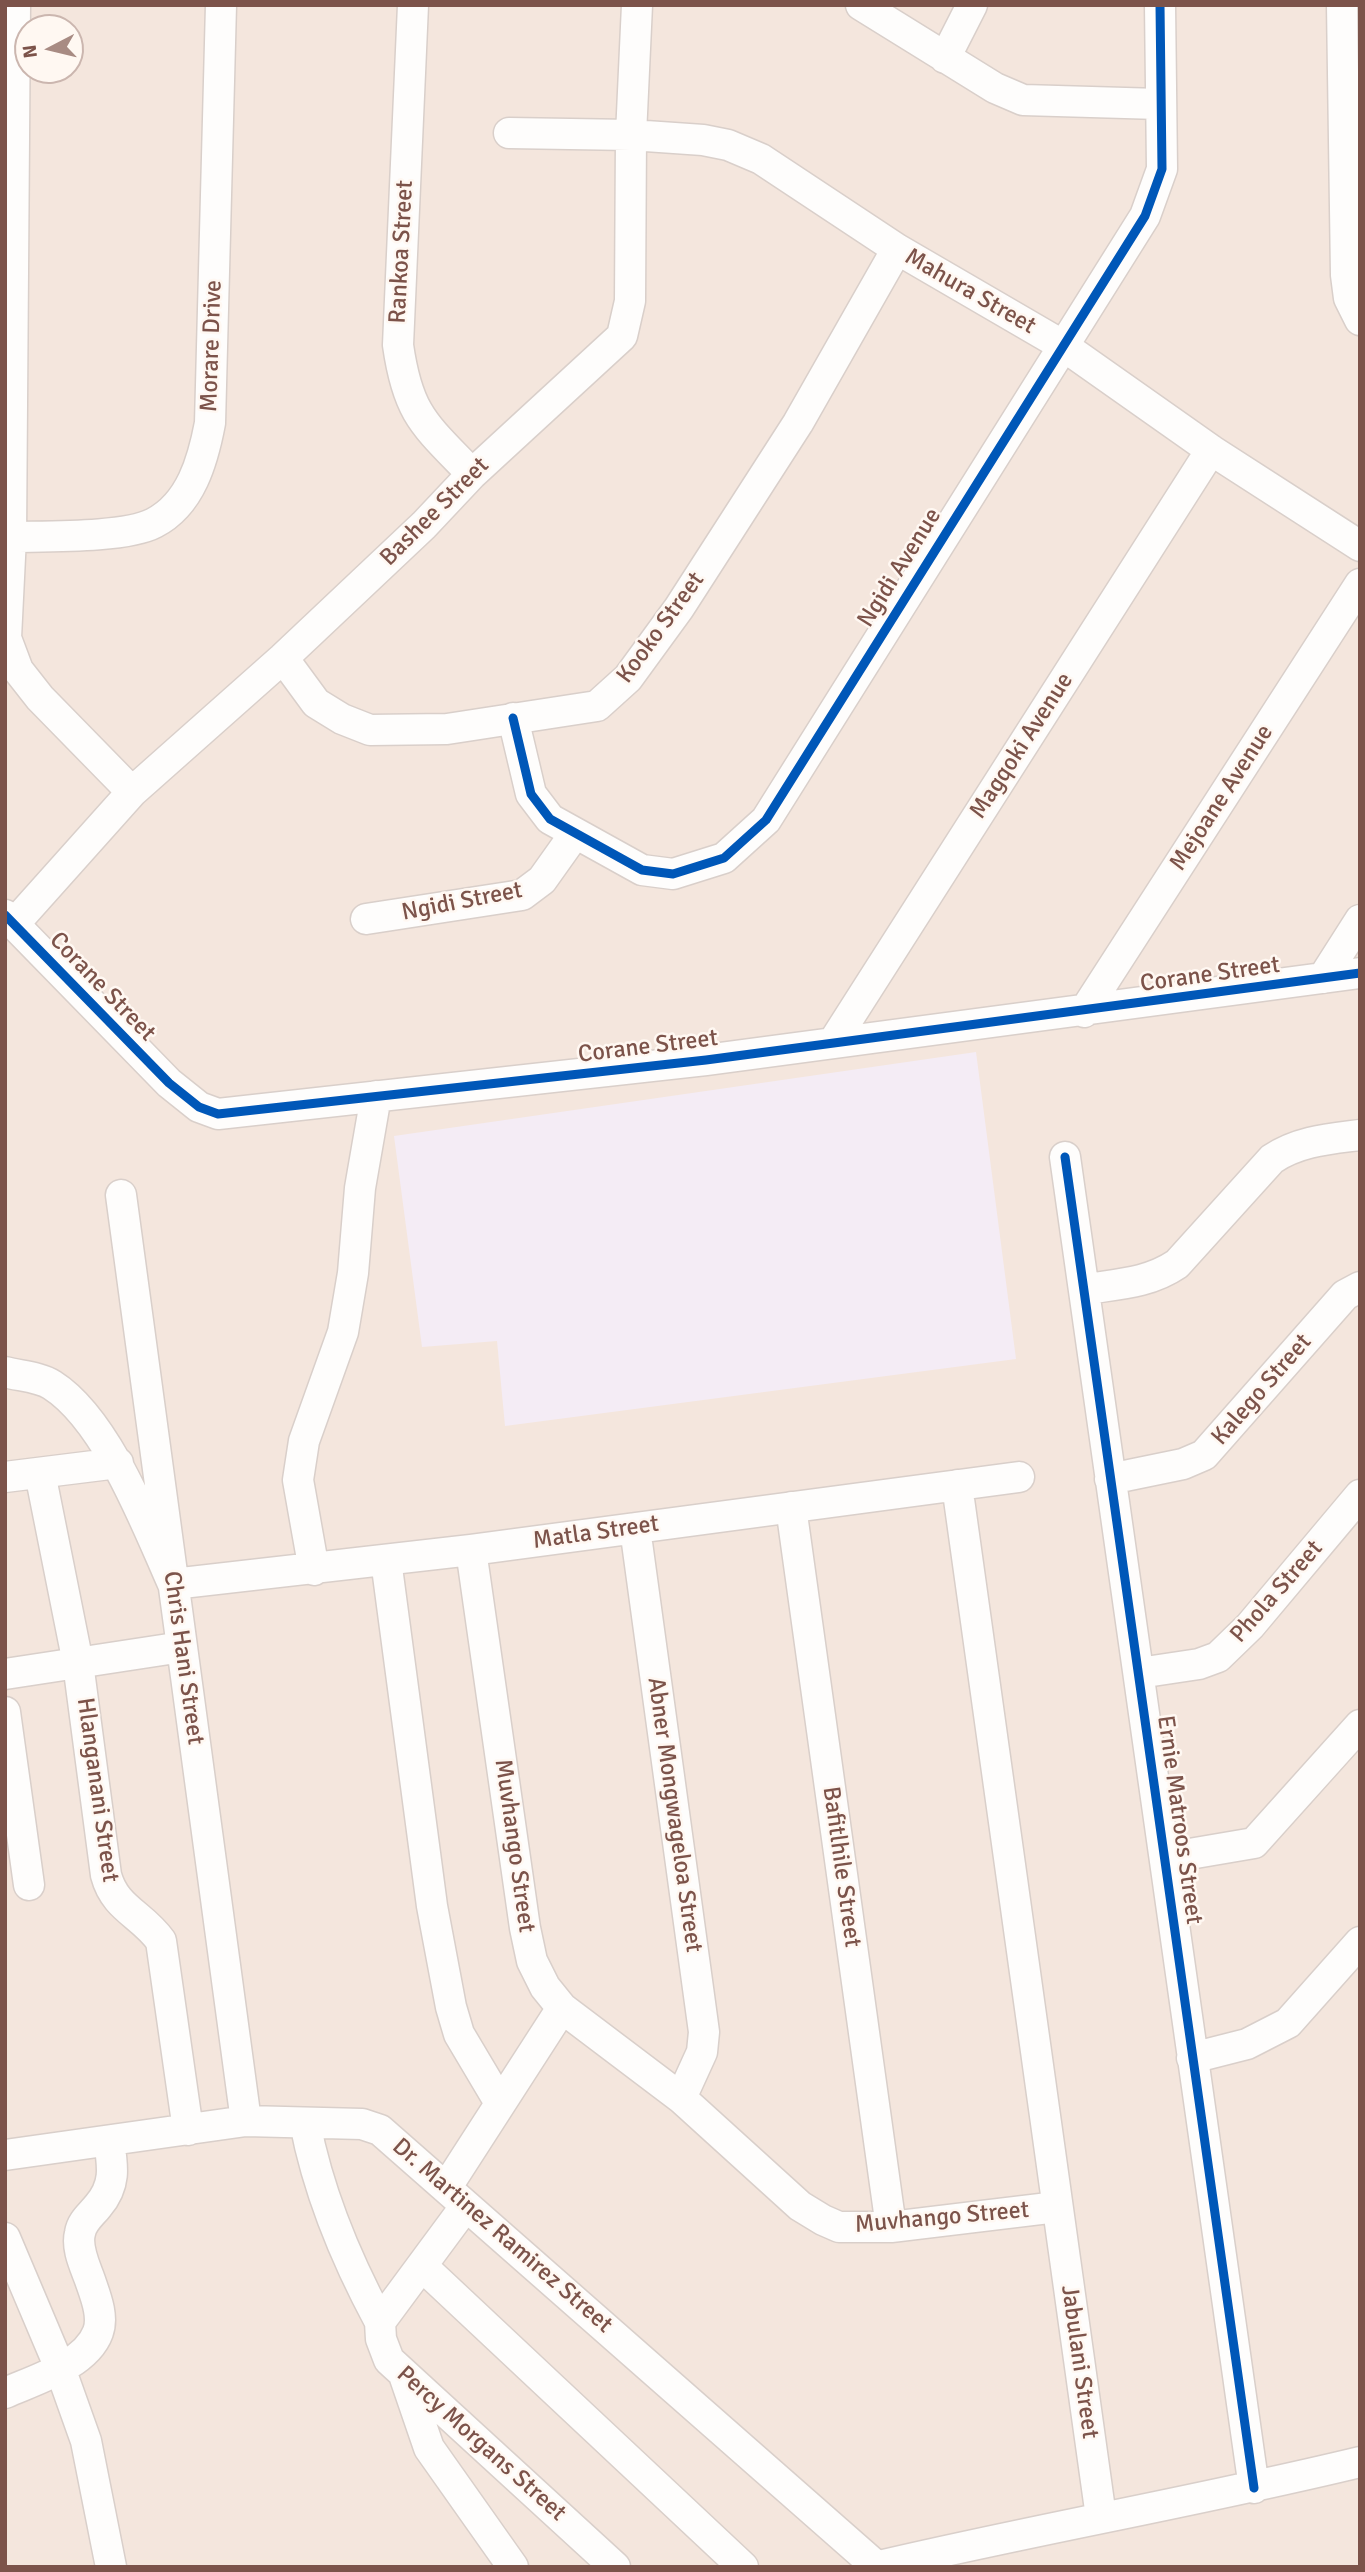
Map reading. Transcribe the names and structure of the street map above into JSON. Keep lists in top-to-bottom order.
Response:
{
  "streets": {
    "street": [
      "Rankoa Street",
      "Mahura Street",
      "Morare Drive",
      "Bashee Street",
      "Ngidi Avenue",
      "Kooko Street",
      "Magqoki Avenue",
      "Mejoane Avenue",
      "Ngidi Street",
      "Corane Street",
      "Kalego Street",
      "Matla Street",
      "Phola Street",
      "Chris Hani Street",
      "Hlanganani Street",
      "Abner Mongwageloa Street",
      "Ernie Matroos Street",
      "Muvhango Street",
      "Bafitlhile Street",
      "Dr. Martinez Ramirez Street",
      "Jabulani Street",
      "Percy Morgans Street"
    ]
  },
  "crossings": [
    ["Rankoa Street", "Bashee Street"],
    ["Mahura Street", "Bashee Street"],
    ["Mahura Street", "Ngidi Avenue"],
    ["Mahura Street", "Kooko Street"],
    ["Mahura Street", "Magqoki Avenue"],
    ["Bashee Street", "Kooko Street"],
    ["Bashee Street", "Corane Street"],
    ["Ngidi Avenue", "Kooko Street"],
    ["Ngidi Avenue", "Ngidi Street"],
    ["Magqoki Avenue", "Corane Street"],
    ["Mejoane Avenue", "Corane Street"],
    ["Kalego Street", "Ernie Matroos Street"],
    ["Matla Street", "Chris Hani Street"],
    ["Matla Street", "Abner Mongwageloa Street"],
    ["Matla Street", "Muvhango Street"],
    ["Matla Street", "Bafitlhile Street"],
    ["Phola Street", "Ernie Matroos Street"],
    ["Chris Hani Street", "Dr. Martinez Ramirez Street"],
    ["Hlanganani Street", "Dr. Martinez Ramirez Street"],
    ["Abner Mongwageloa Street", "Muvhango Street"],
    ["Muvhango Street", "Bafitlhile Street"],
    ["Muvhango Street", "Jabulani Street"],
    ["Dr. Martinez Ramirez Street", "Percy Morgans Street"]
  ],
  "north": "left"
}
